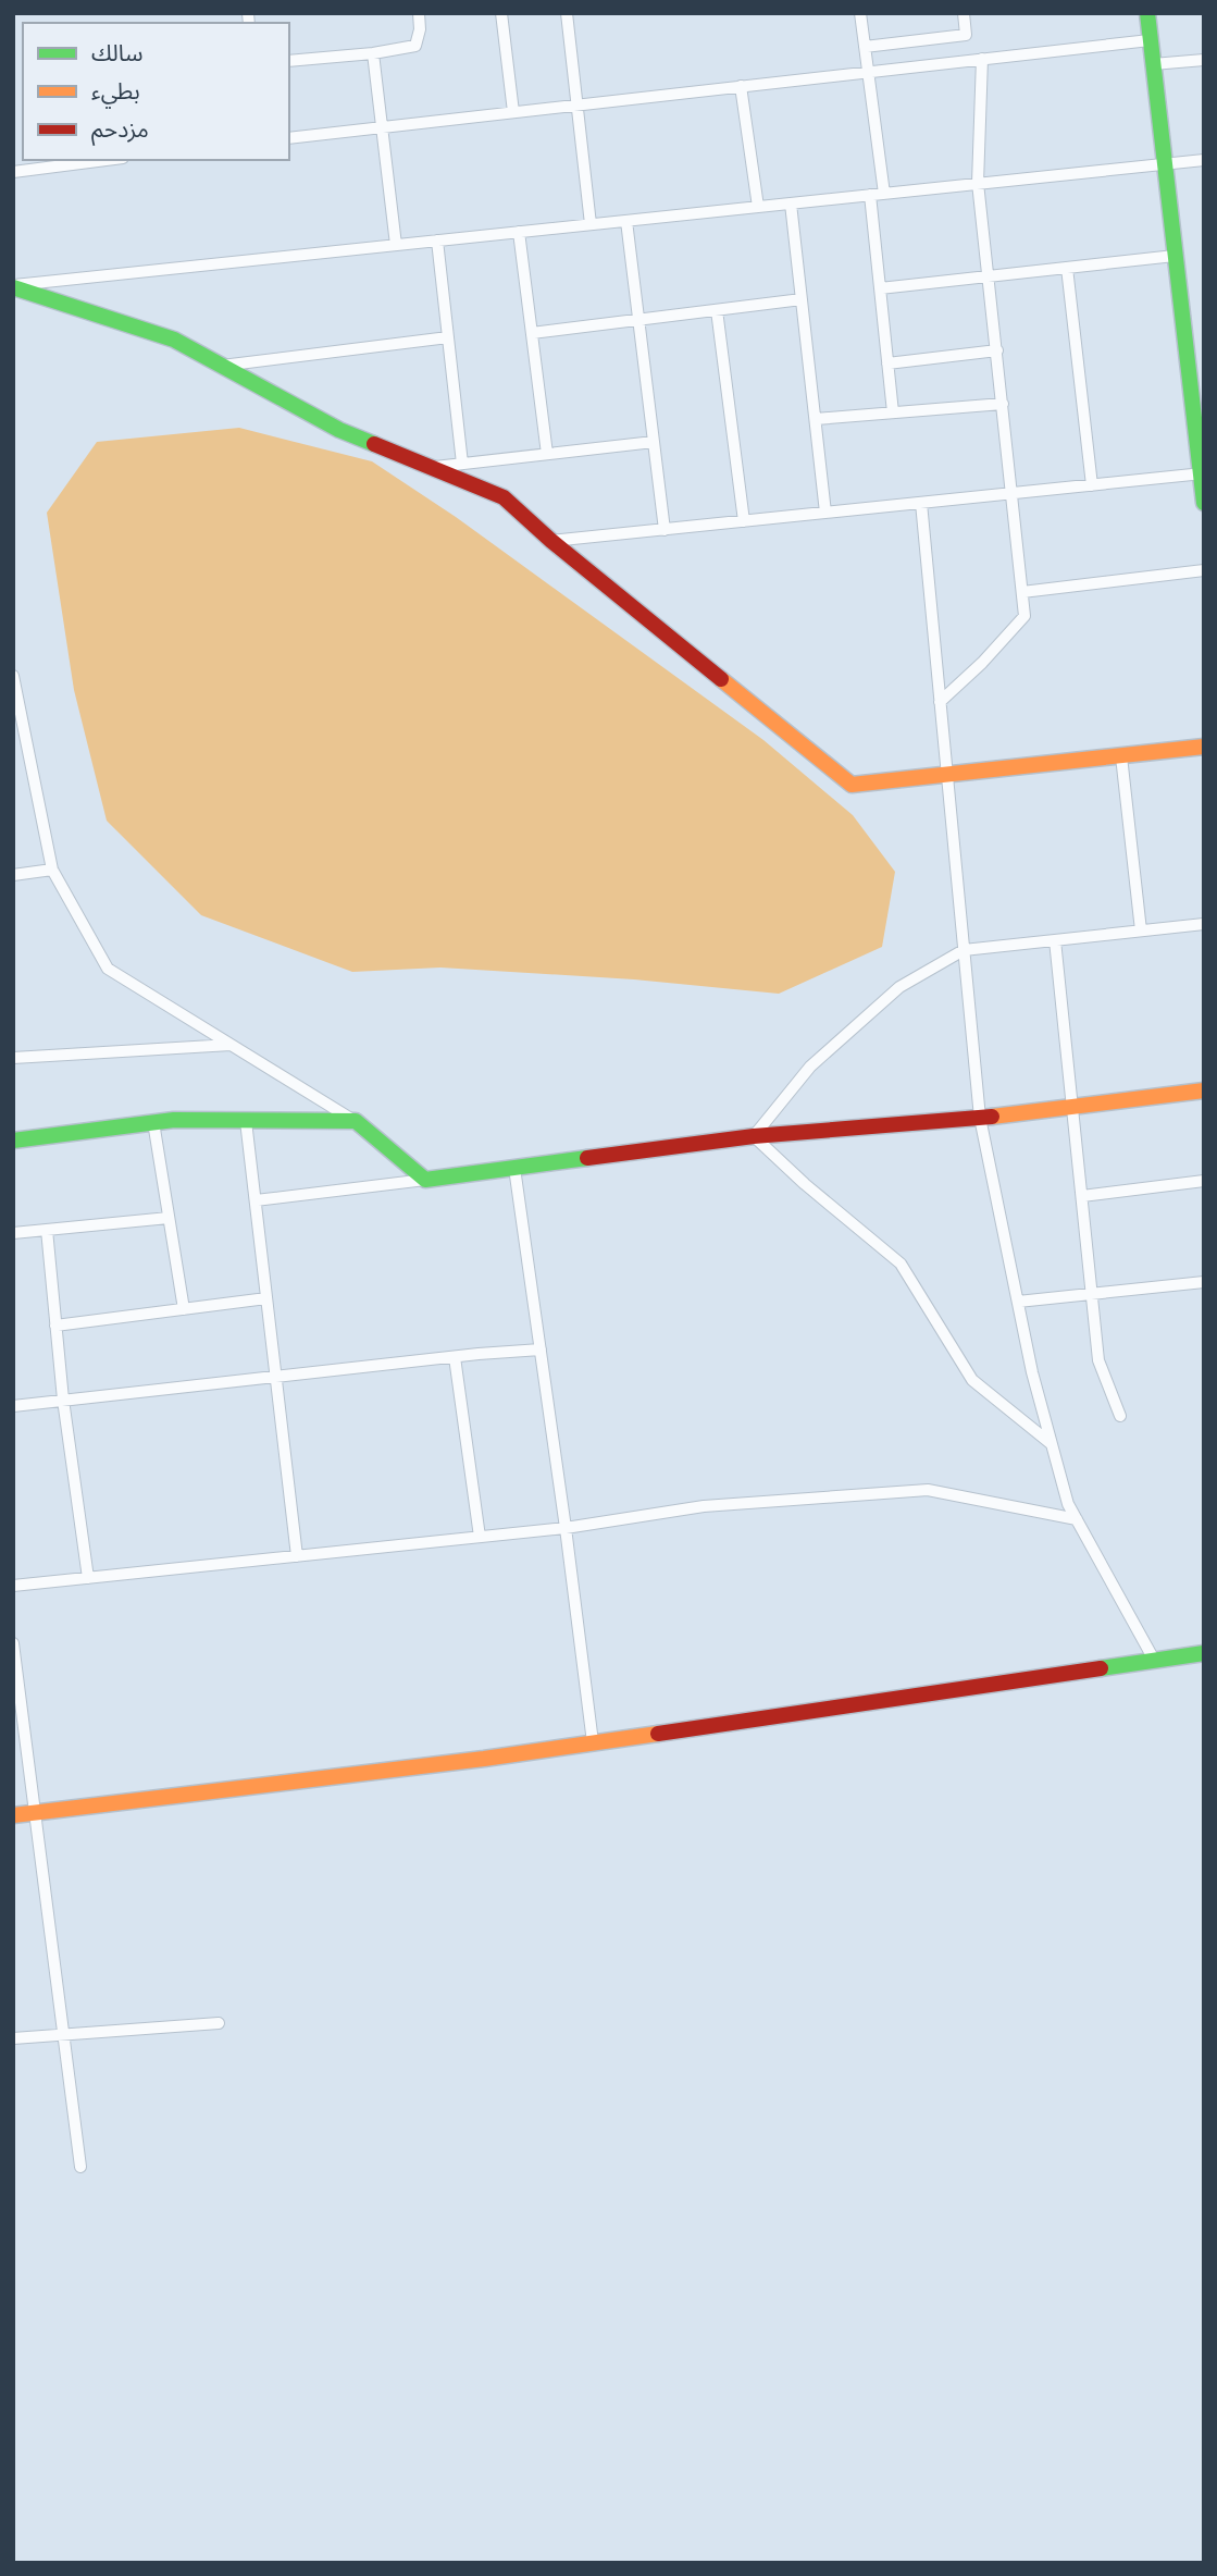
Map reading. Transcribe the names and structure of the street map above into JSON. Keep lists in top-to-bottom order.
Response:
{
  "legend": ["سالك", "بطيء", "مزدحم"]
}
